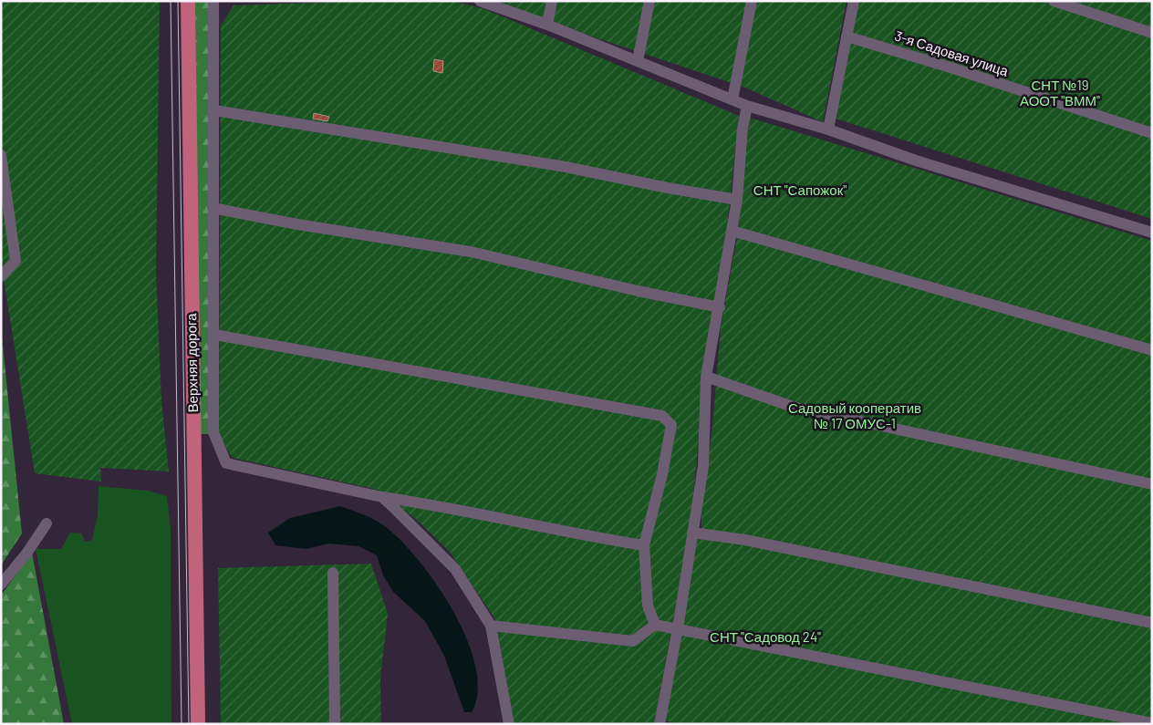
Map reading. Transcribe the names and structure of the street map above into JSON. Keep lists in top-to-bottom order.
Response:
{
  "streets": {
    "main road": ["Верхняя дорога"],
    "street": ["3-я Садовая улица"]
  },
  "parks": [
    "СНТ №19 АООТ \"ВММ\"",
    "СНТ \"Сапожок\"",
    "Садовый кооператив № 17 ОМУС-1",
    "СНТ \"Садовод 24\""
  ]
}
